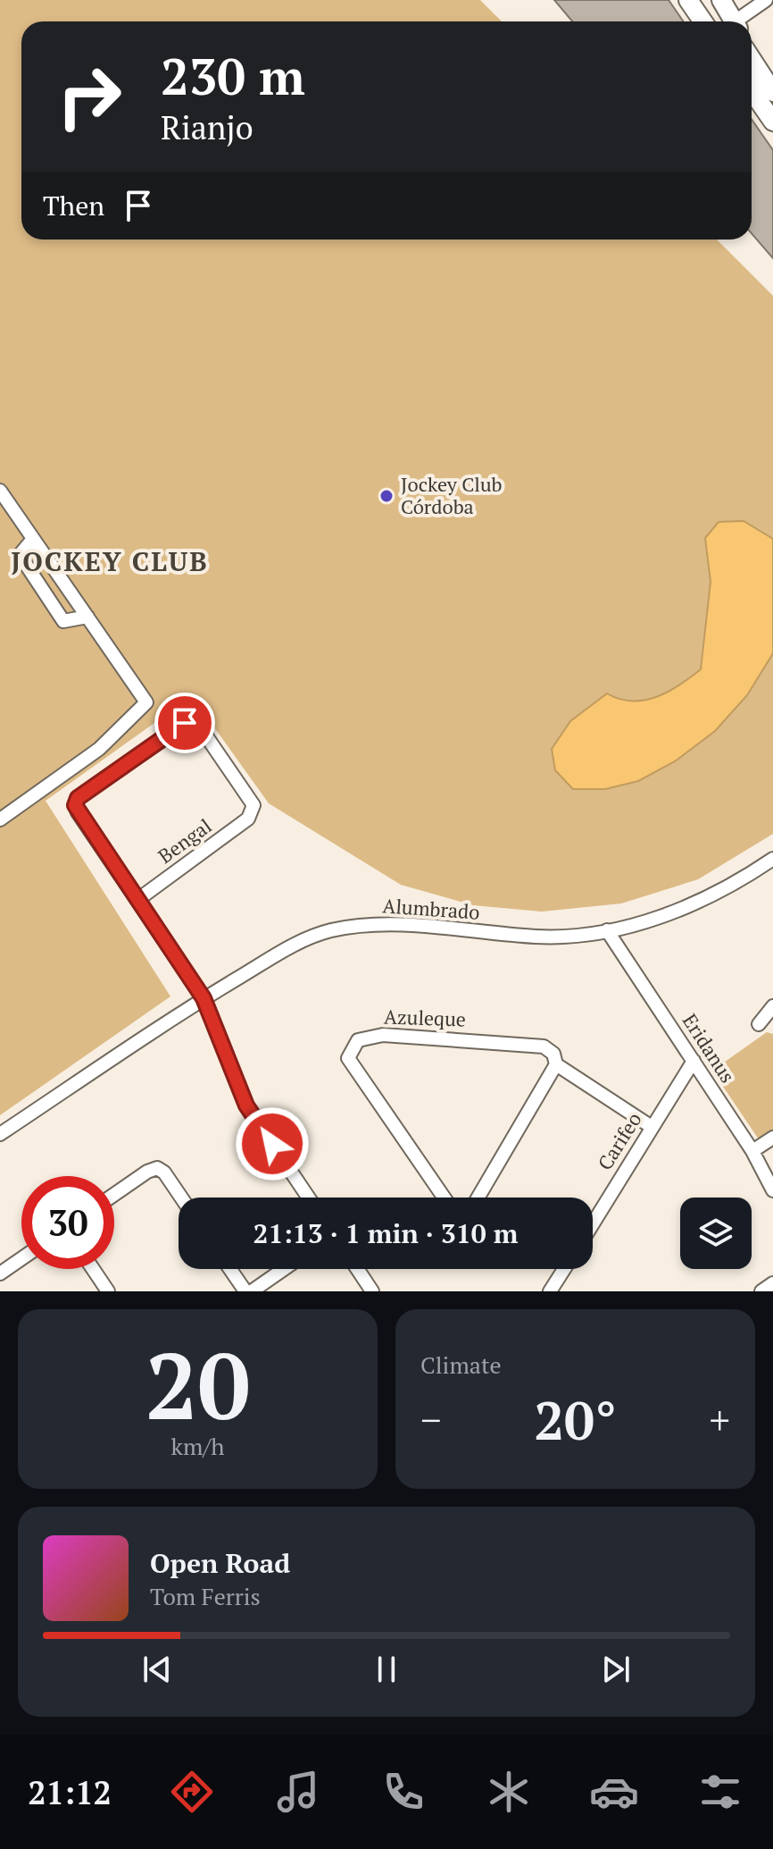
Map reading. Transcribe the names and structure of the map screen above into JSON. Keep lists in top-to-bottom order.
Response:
{
  "streets": {
    "street": [
      "Bengal",
      "Alumbrado",
      "Azuleque",
      "Eridanus",
      "Carifeo"
    ]
  },
  "crossings": [
    ["Alumbrado", "Eridanus"],
    ["Azuleque", "Carifeo"],
    ["Eridanus", "Carifeo"]
  ],
  "districts": ["JOCKEY CLUB"],
  "places": ["Jockey Club Córdoba"],
  "page": {
    "turn": ["230 m", "Rianjo"],
    "then": "Then",
    "limit": "30",
    "trip": "21:13 · 1 min · 310 m",
    "tile": [
      ["20", "km/h"],
      "Climate"
    ],
    "heat": ["−", "20°", "+"],
    "song": ["Open Road", "Tom Ferris"],
    "tabs": "21:12"
  }
}
